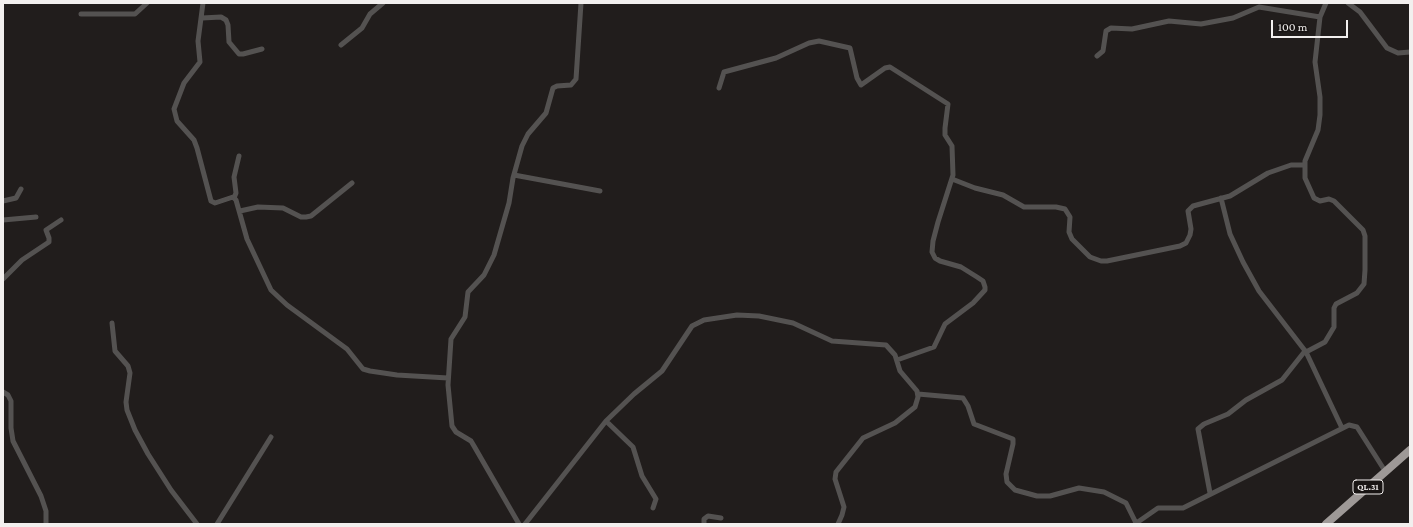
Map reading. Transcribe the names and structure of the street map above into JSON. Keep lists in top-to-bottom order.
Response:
{
  "streets": {
    "highway": ["QL.31"]
  },
  "scale_bar": "100 m"
}
